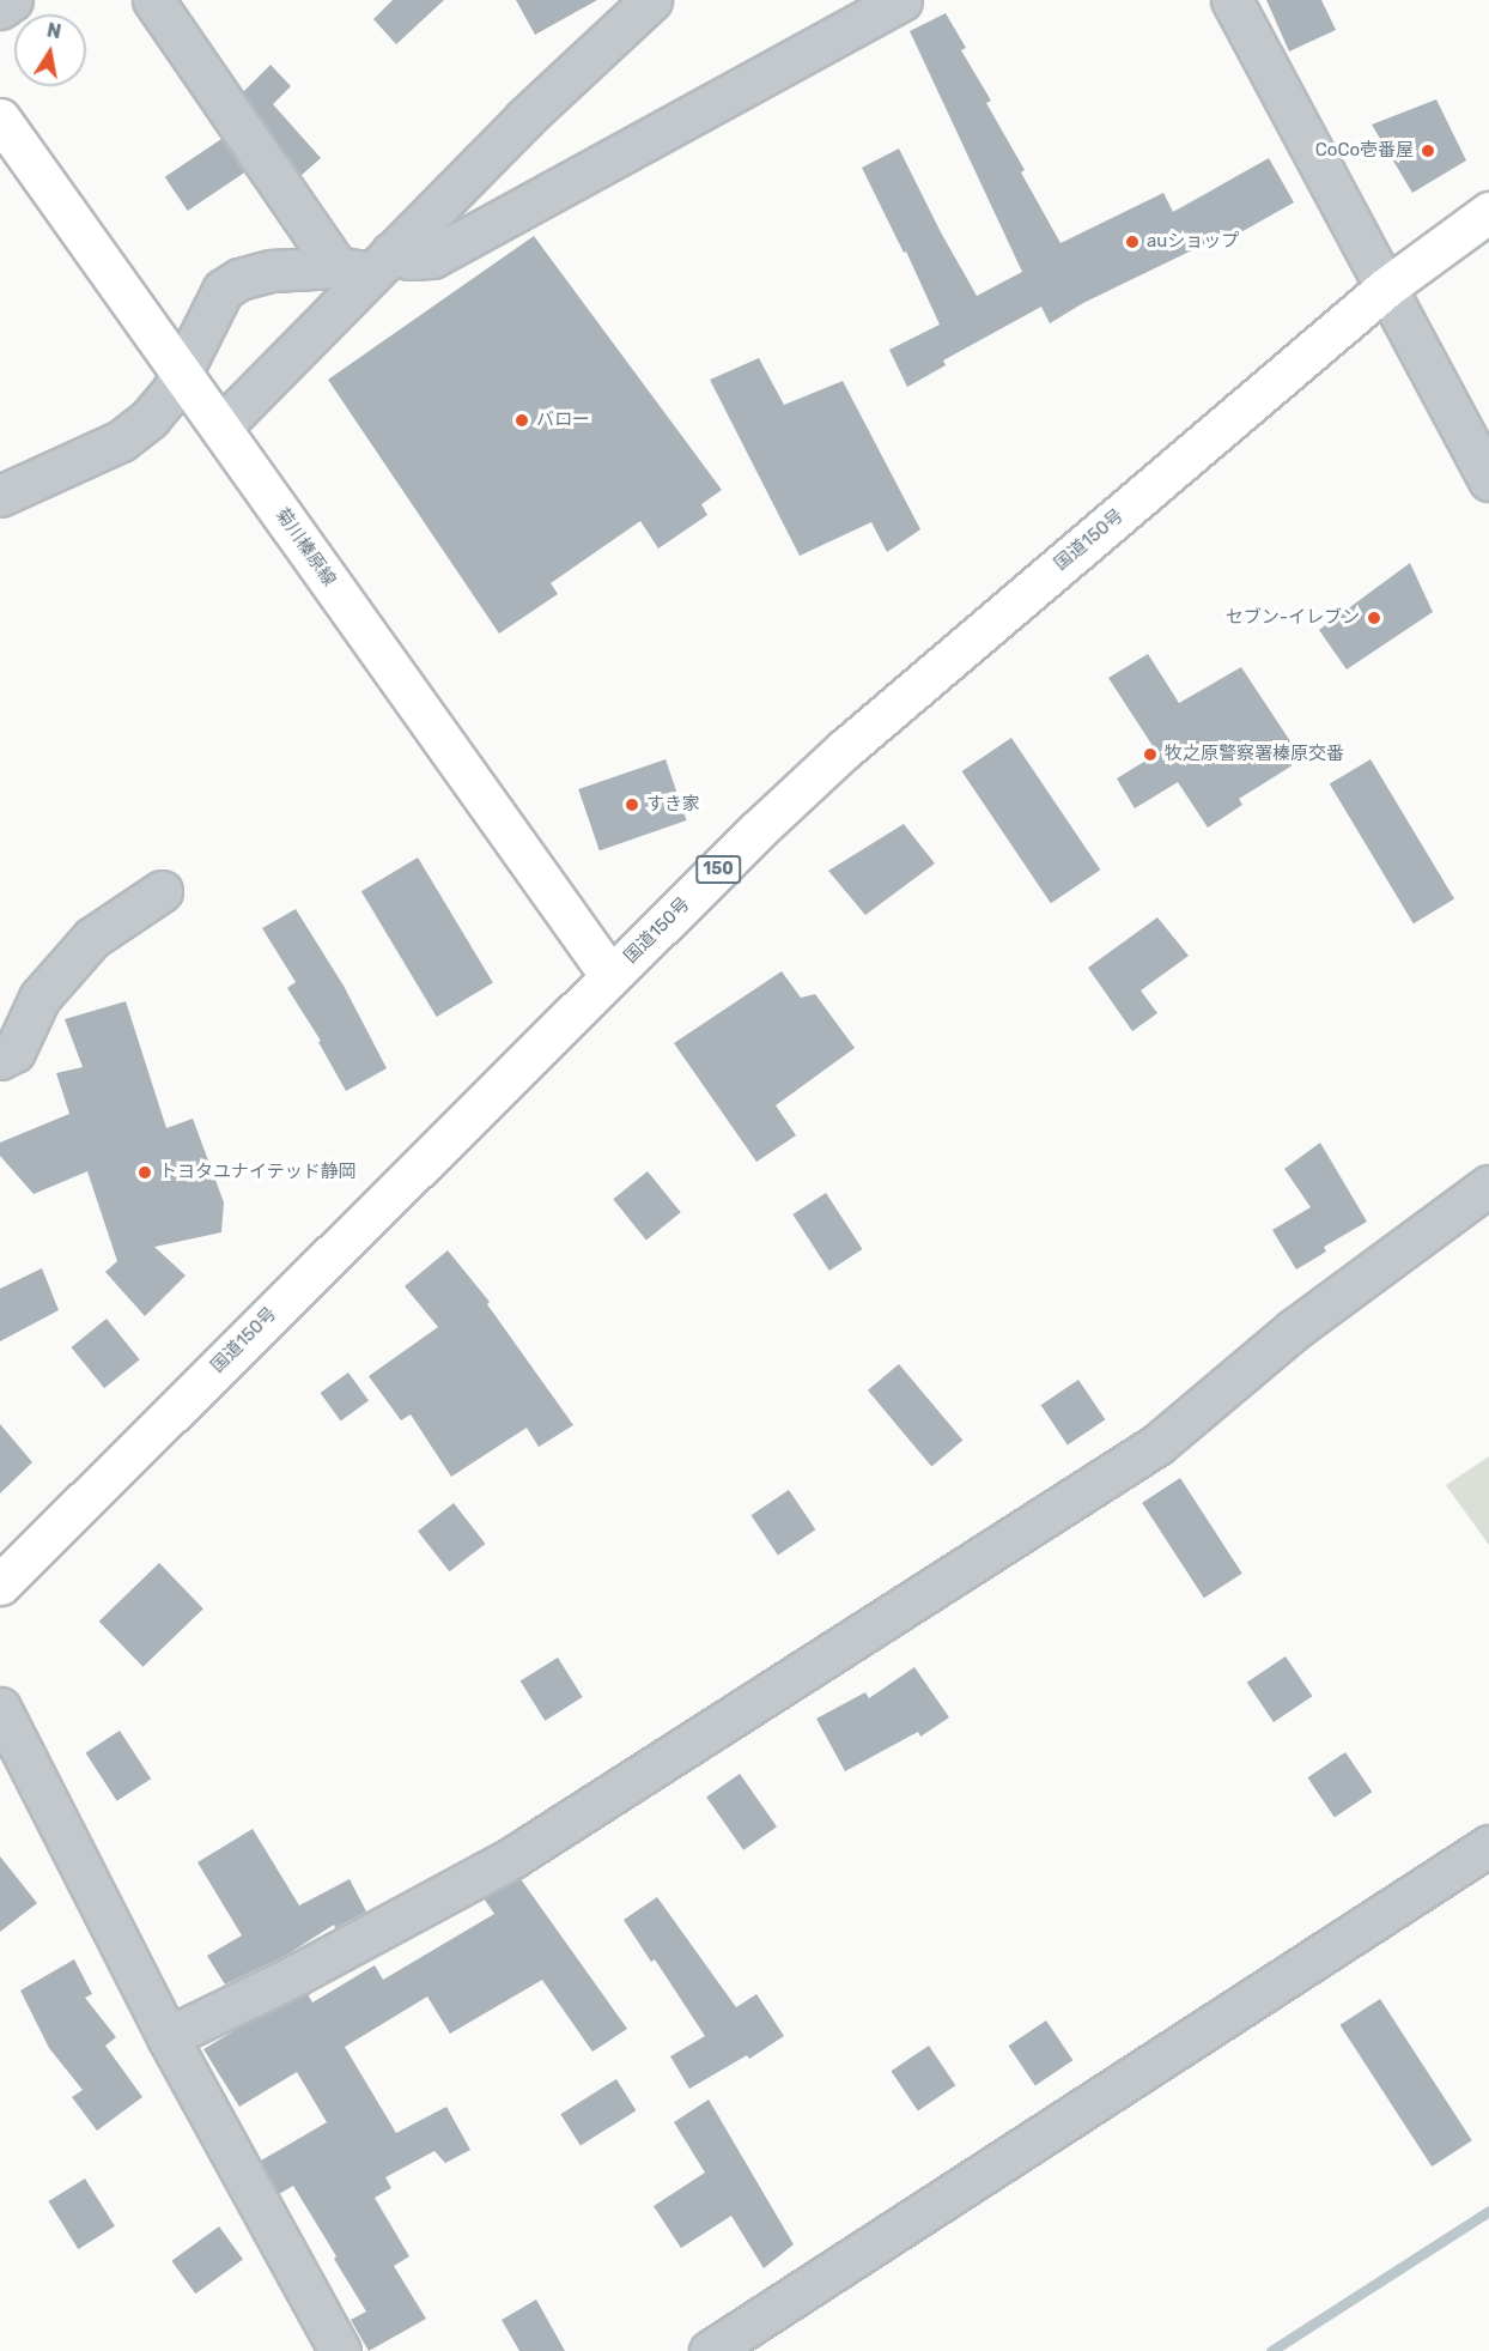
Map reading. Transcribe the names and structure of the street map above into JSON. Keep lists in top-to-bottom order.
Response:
{
  "streets": {
    "main road": ["国道150号", "菊川榛原線", "150"]
  },
  "crossings": [
    ["国道150号", "菊川榛原線"]
  ],
  "places": [
    "CoCo壱番屋",
    "auショップ",
    "バロー",
    "セブン-イレブン",
    "牧之原警察署榛原交番",
    "すき家",
    "トヨタユナイテッド静岡"
  ],
  "north": "top"
}
